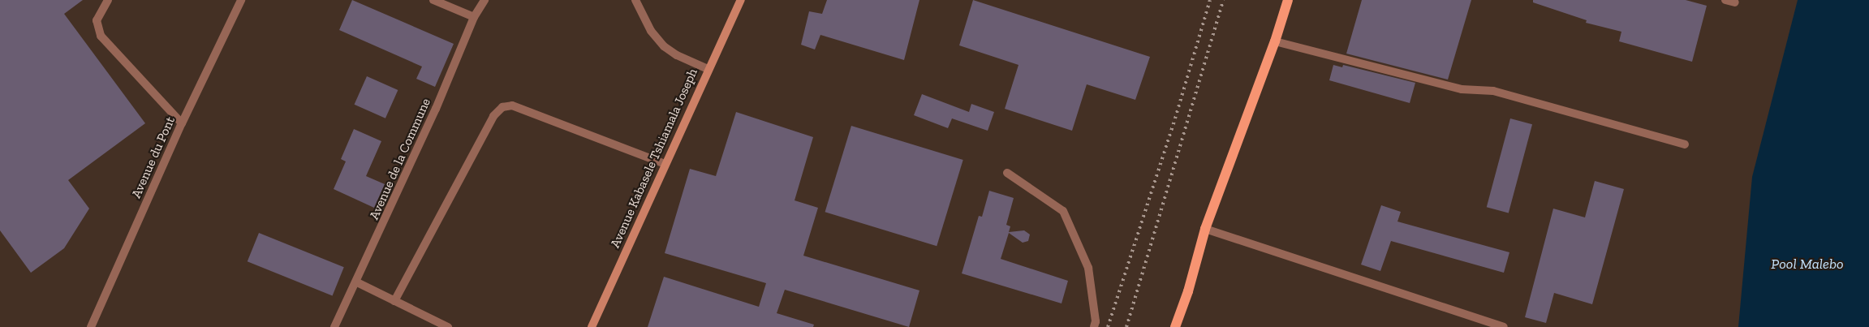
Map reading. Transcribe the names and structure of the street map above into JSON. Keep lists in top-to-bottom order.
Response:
{
  "streets": {
    "main road": ["Avenue Kabasele Tshiamala Joseph"],
    "street": ["Avenue du Pont", "Avenue de la Commune"]
  },
  "water": ["Pool Malebo"]
}
